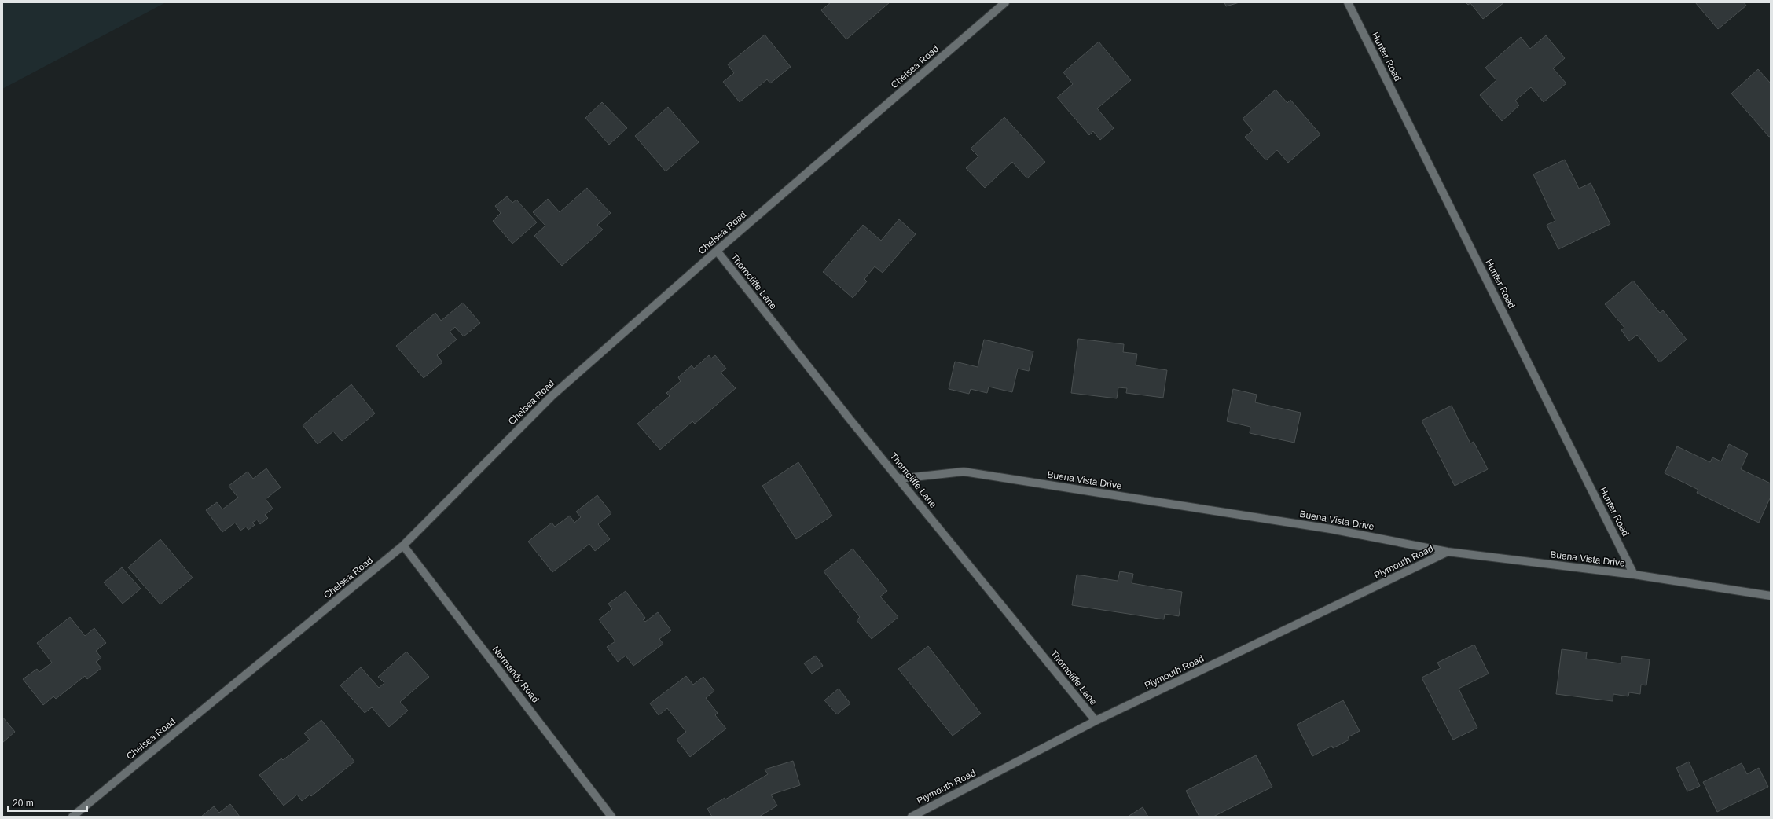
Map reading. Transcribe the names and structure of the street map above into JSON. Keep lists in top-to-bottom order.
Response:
{
  "streets": {
    "street": [
      "Hunter Road",
      "Chelsea Road",
      "Thorncliffe Lane",
      "Buena Vista Drive",
      "Plymouth Road",
      "Normandy Road"
    ]
  },
  "crossings": [
    ["Hunter Road", "Buena Vista Drive"],
    ["Chelsea Road", "Thorncliffe Lane"],
    ["Chelsea Road", "Normandy Road"],
    ["Thorncliffe Lane", "Buena Vista Drive"],
    ["Thorncliffe Lane", "Plymouth Road"],
    ["Buena Vista Drive", "Plymouth Road"]
  ],
  "scale_bar": "20 m"
}
